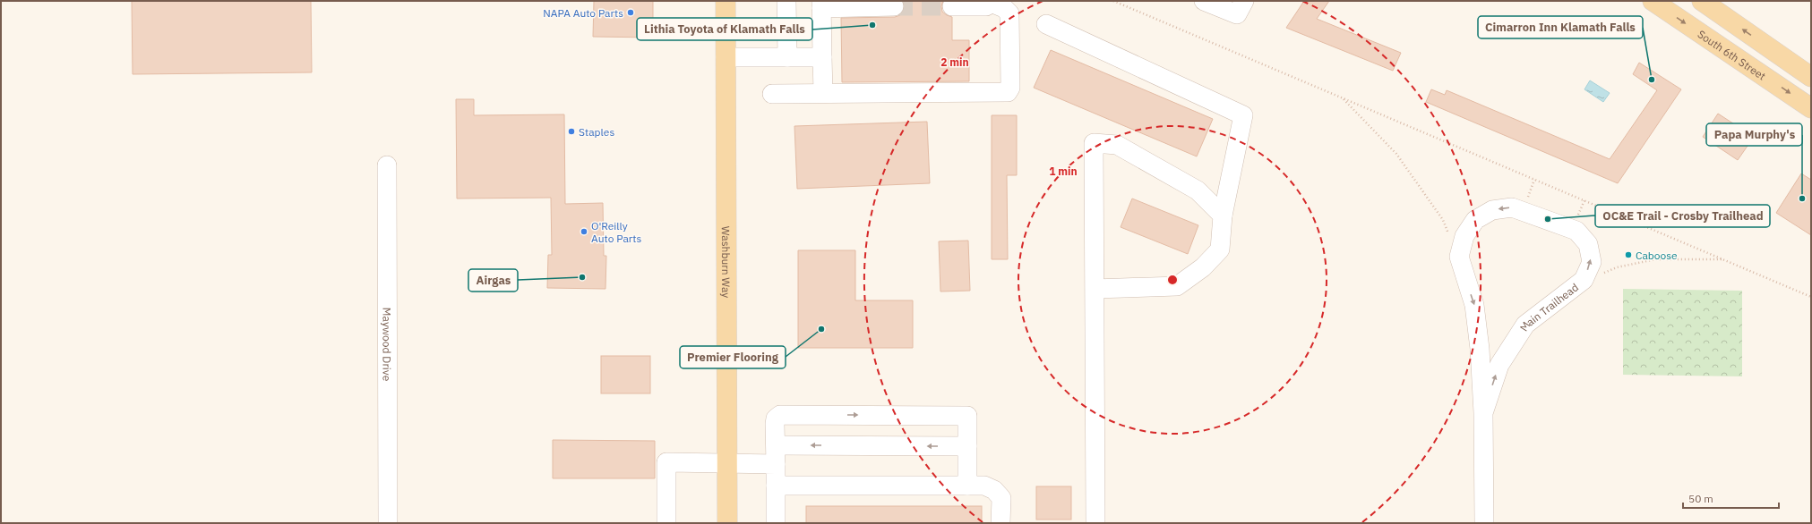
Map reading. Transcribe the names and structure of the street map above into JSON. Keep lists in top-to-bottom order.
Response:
{
  "streets": {
    "main road": ["South 6th Street", "Washburn Way"],
    "street": ["Main Trailhead", "Maywood Drive"]
  },
  "places": [
    "NAPA Auto Parts",
    "Lithia Toyota of Klamath Falls",
    "Cimarron Inn Klamath Falls",
    "Staples",
    "Papa Murphy's",
    "OC&E Trail - Crosby Trailhead",
    "O'Reilly Auto Parts",
    "Caboose",
    "Airgas",
    "Premier Flooring"
  ],
  "scale_bar": "50 m",
  "rings": ["2 min", "1 min"]
}
